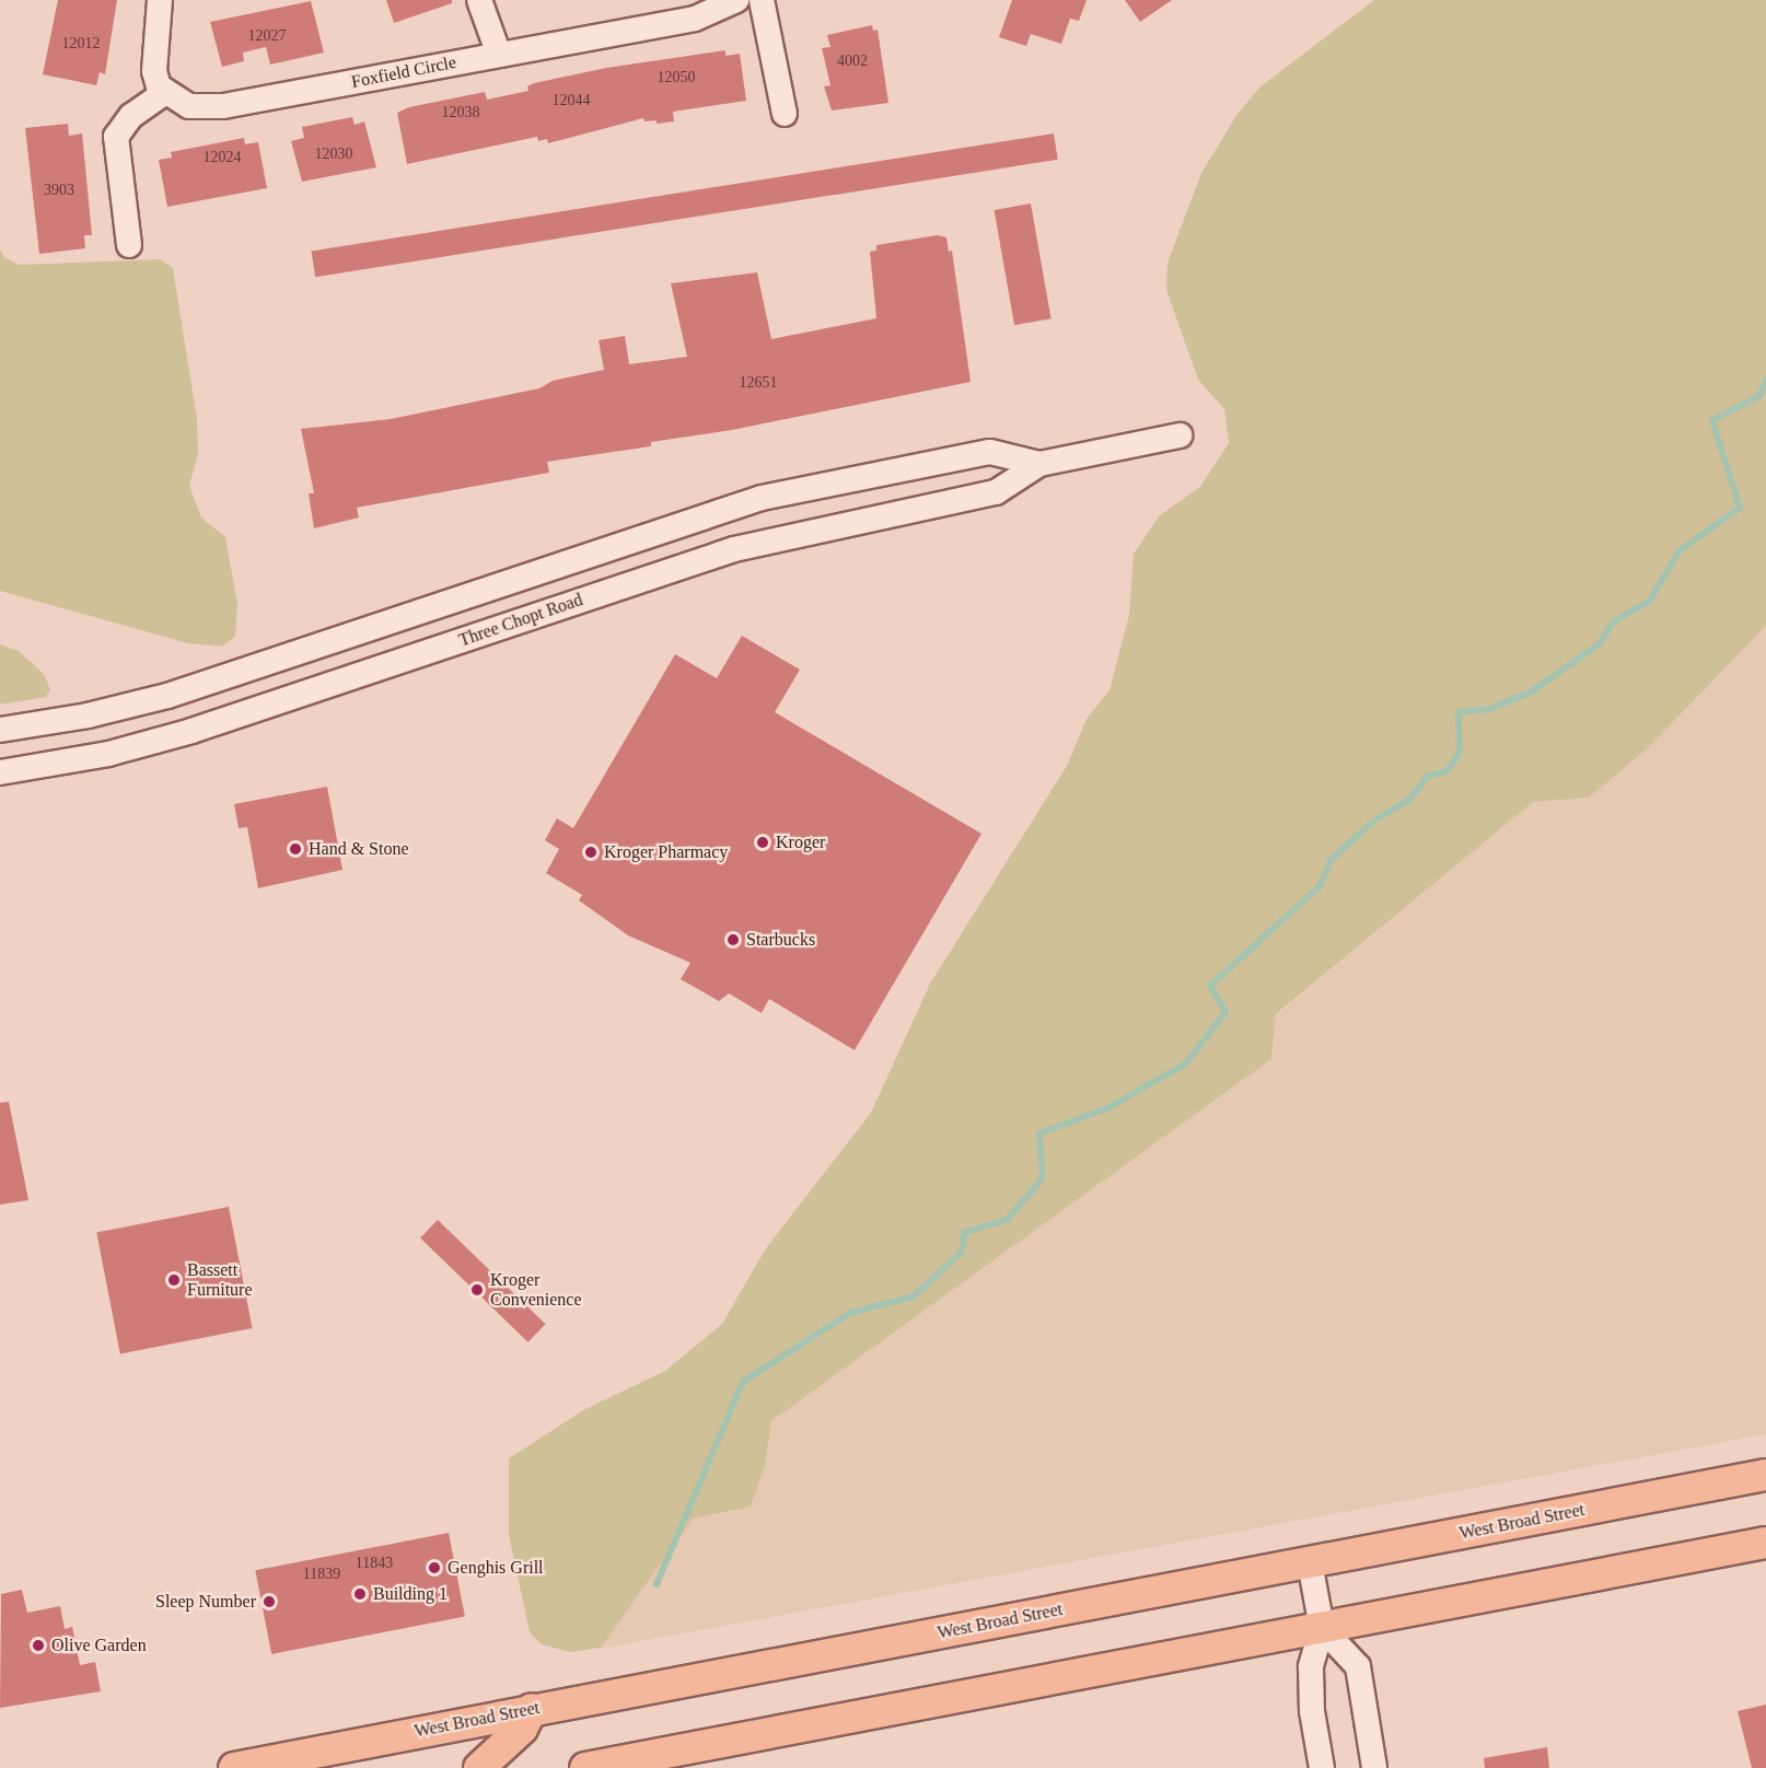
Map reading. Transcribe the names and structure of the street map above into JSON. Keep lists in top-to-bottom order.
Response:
{
  "streets": {
    "main road": ["West Broad Street"],
    "street": ["Foxfield Circle", "Three Chopt Road"]
  },
  "places": [
    "Kroger",
    "Hand & Stone",
    "Kroger Pharmacy",
    "Starbucks",
    "Bassett Furniture",
    "Kroger Convenience",
    "Genghis Grill",
    "Building 1",
    "Sleep Number",
    "Olive Garden"
  ],
  "house_numbers": [
    "12027",
    "12012",
    "4002",
    "12050",
    "12044",
    "12038",
    "12030",
    "12024",
    "3903",
    "12651",
    "11843",
    "11839"
  ]
}
